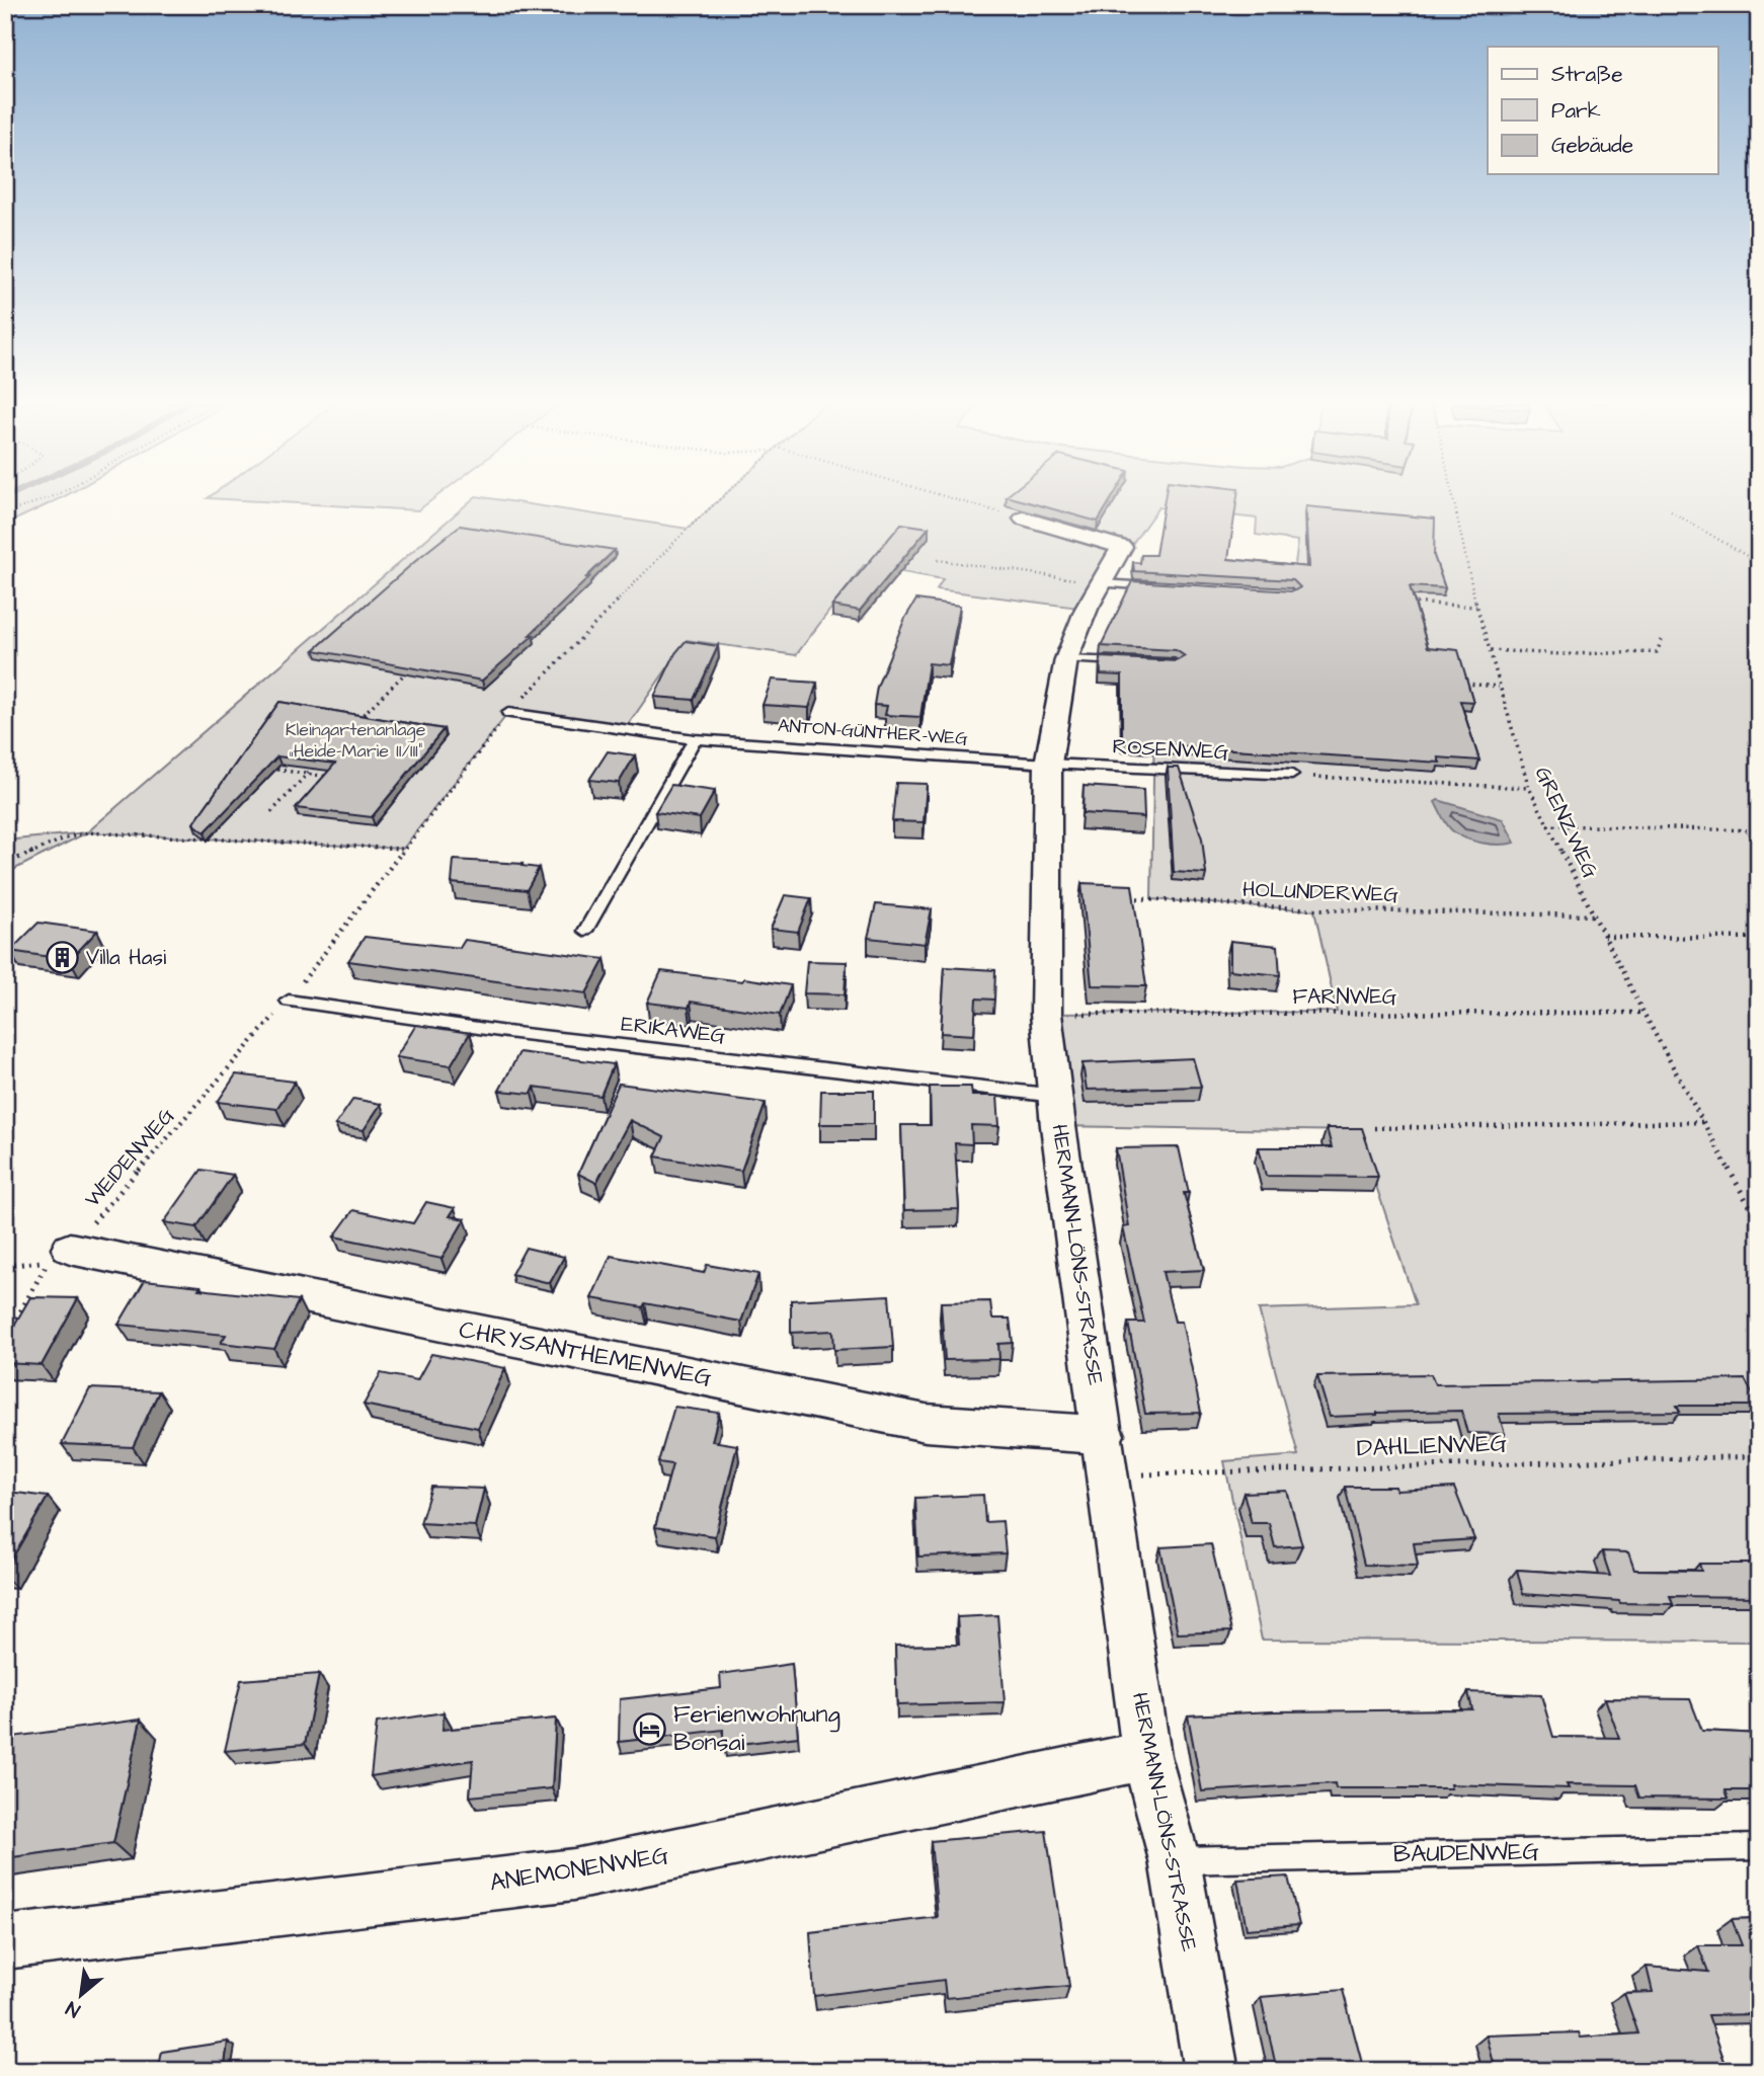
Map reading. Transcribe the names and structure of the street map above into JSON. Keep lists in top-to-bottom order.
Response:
{
  "streets": {
    "street": ["HERMANN-LÖNS-STRASSE", "CHRYSANTHEMENWEG", "ANEMONENWEG"],
    "lane": [
      "ANTON-GÜNTHER-WEG",
      "ROSENWEG",
      "ERIKAWEG",
      "BAUDENWEG"
    ],
    "path": [
      "GRENZWEG",
      "HOLUNDERWEG",
      "FARNWEG",
      "WEIDENWEG",
      "DAHLIENWEG"
    ]
  },
  "crossings": [
    ["ANTON-GÜNTHER-WEG", "ROSENWEG"],
    ["ANTON-GÜNTHER-WEG", "WEIDENWEG"],
    ["ANTON-GÜNTHER-WEG", "HERMANN-LÖNS-STRASSE"],
    ["ROSENWEG", "HERMANN-LÖNS-STRASSE"],
    ["GRENZWEG", "HOLUNDERWEG"],
    ["GRENZWEG", "FARNWEG"],
    ["FARNWEG", "HERMANN-LÖNS-STRASSE"],
    ["ERIKAWEG", "WEIDENWEG"],
    ["ERIKAWEG", "HERMANN-LÖNS-STRASSE"],
    ["WEIDENWEG", "CHRYSANTHEMENWEG"],
    ["HERMANN-LÖNS-STRASSE", "CHRYSANTHEMENWEG"],
    ["HERMANN-LÖNS-STRASSE", "DAHLIENWEG"],
    ["HERMANN-LÖNS-STRASSE", "BAUDENWEG"],
    ["HERMANN-LÖNS-STRASSE", "ANEMONENWEG"]
  ],
  "parks": ["Kleingartenanlage „Heide-Marie II/III“"],
  "places": {
    "building": ["Villa Hasi"],
    "hotel": ["Ferienwohnung Bonsai"]
  },
  "legend": ["Straße", "Park", "Gebäude"],
  "north": "bottom left"
}
